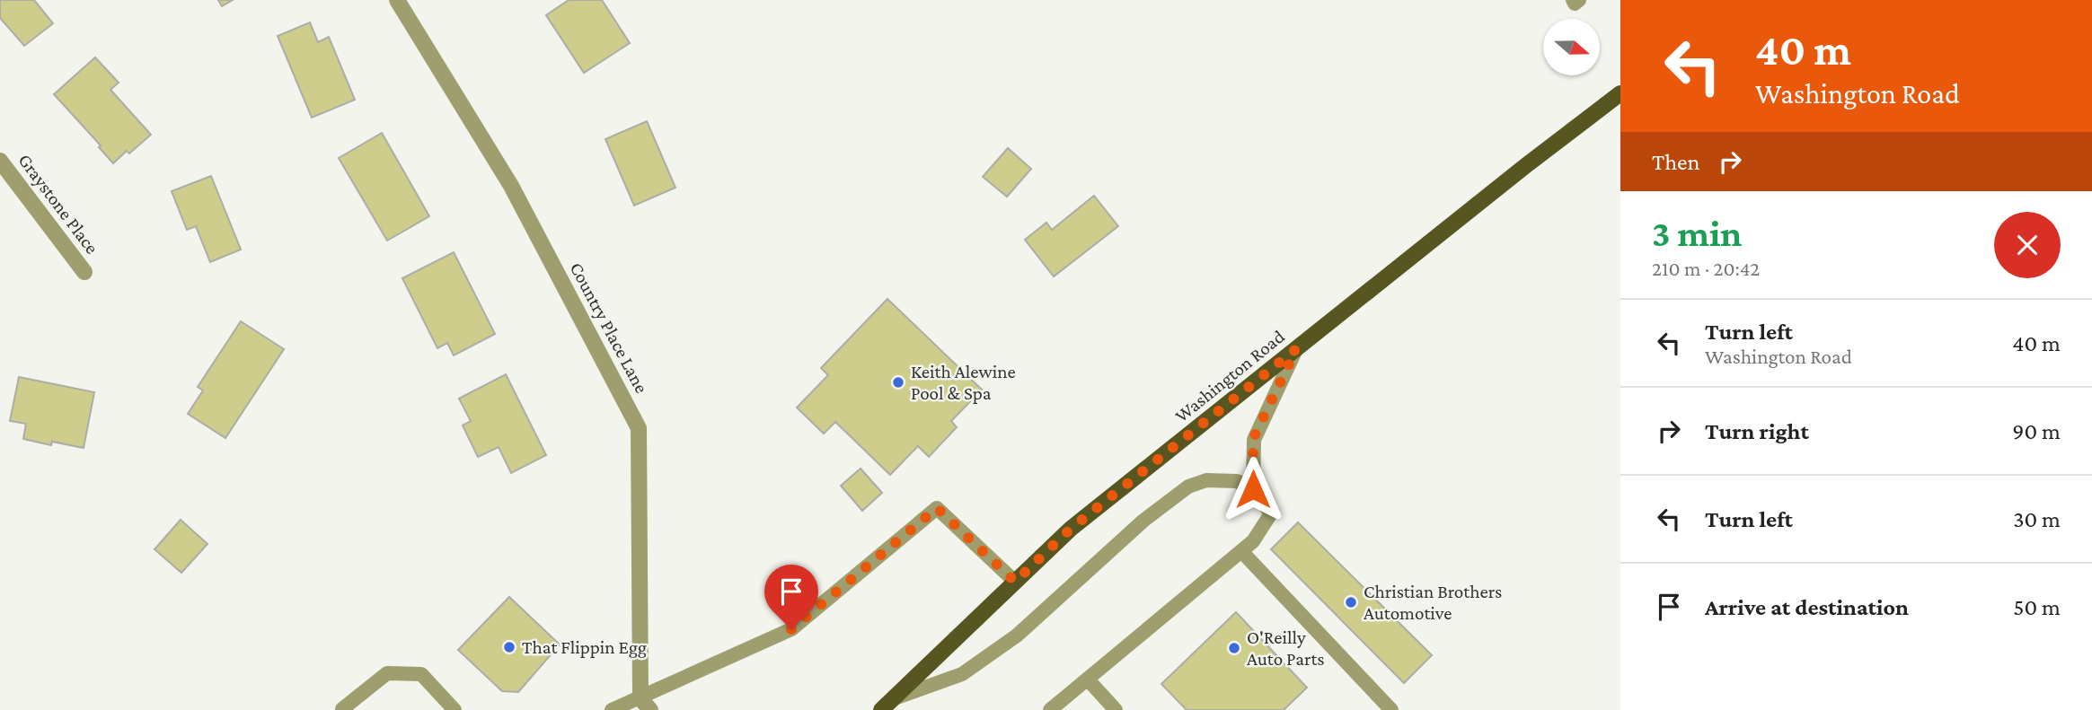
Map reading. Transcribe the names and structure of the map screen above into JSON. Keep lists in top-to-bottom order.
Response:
{
  "streets": {
    "main road": ["Washington Road"],
    "street": ["Graystone Place", "Country Place Lane"]
  },
  "places": [
    "Keith Alewine Pool & Spa",
    "Christian Brothers Automotive",
    "That Flippin Egg",
    "O'Reilly Auto Parts"
  ],
  "north": "right",
  "page": {
    "turn": ["40 m", "Washington Road"],
    "then": "Then",
    "heading": ["3 min", "210 m · 20:42"],
    "list": [
      {
        "name": "Turn left",
        "note": "Washington Road",
        "value": "40 m"
      },
      {
        "name": "Turn right",
        "value": "90 m"
      },
      {
        "name": "Turn left",
        "value": "30 m"
      },
      {
        "name": "Arrive at destination",
        "value": "50 m"
      }
    ]
  }
}
